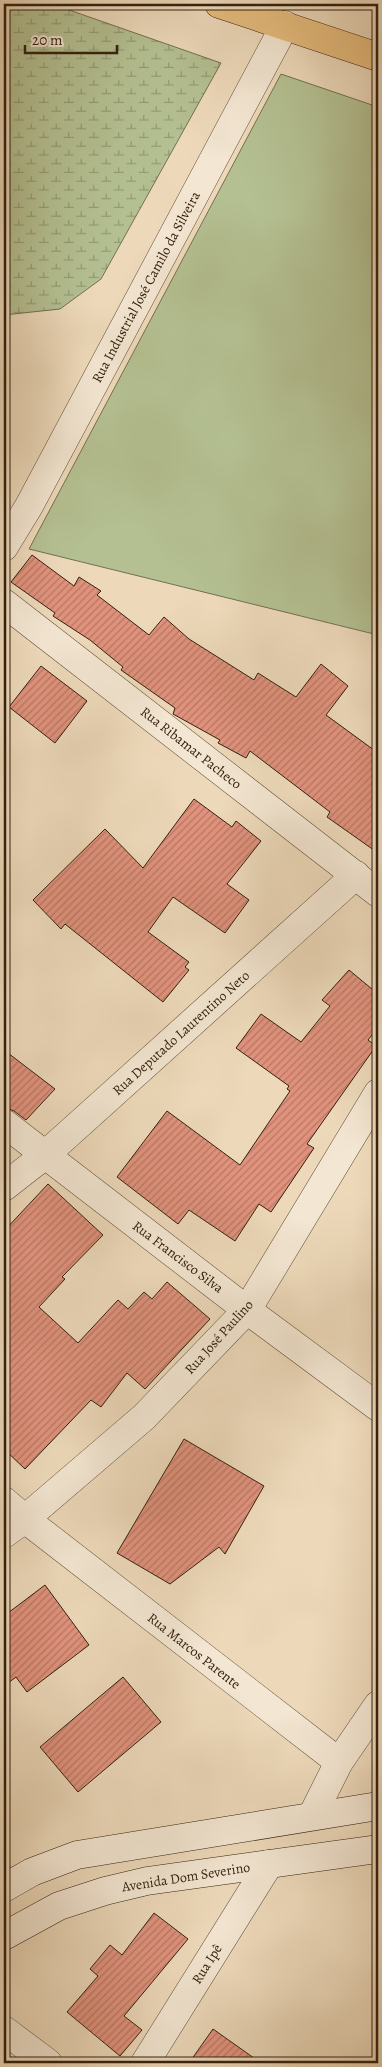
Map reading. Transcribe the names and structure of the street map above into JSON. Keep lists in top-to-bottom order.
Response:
{
  "streets": {
    "street": [
      "Rua Industrial José Camilo da Silveira",
      "Rua Ribamar Pacheco",
      "Rua Deputado Laurentino Neto",
      "Rua Francisco Silva",
      "Rua José Paulino",
      "Rua Marcos Parente",
      "Avenida Dom Severino",
      "Rua Ipê"
    ]
  },
  "crossings": [
    ["Rua Ribamar Pacheco", "Rua Deputado Laurentino Neto"],
    ["Rua Deputado Laurentino Neto", "Rua Francisco Silva"],
    ["Rua Francisco Silva", "Rua José Paulino"],
    ["Rua José Paulino", "Rua Marcos Parente"],
    ["Avenida Dom Severino", "Rua Ipê"]
  ],
  "scale_bar": "20 m"
}
